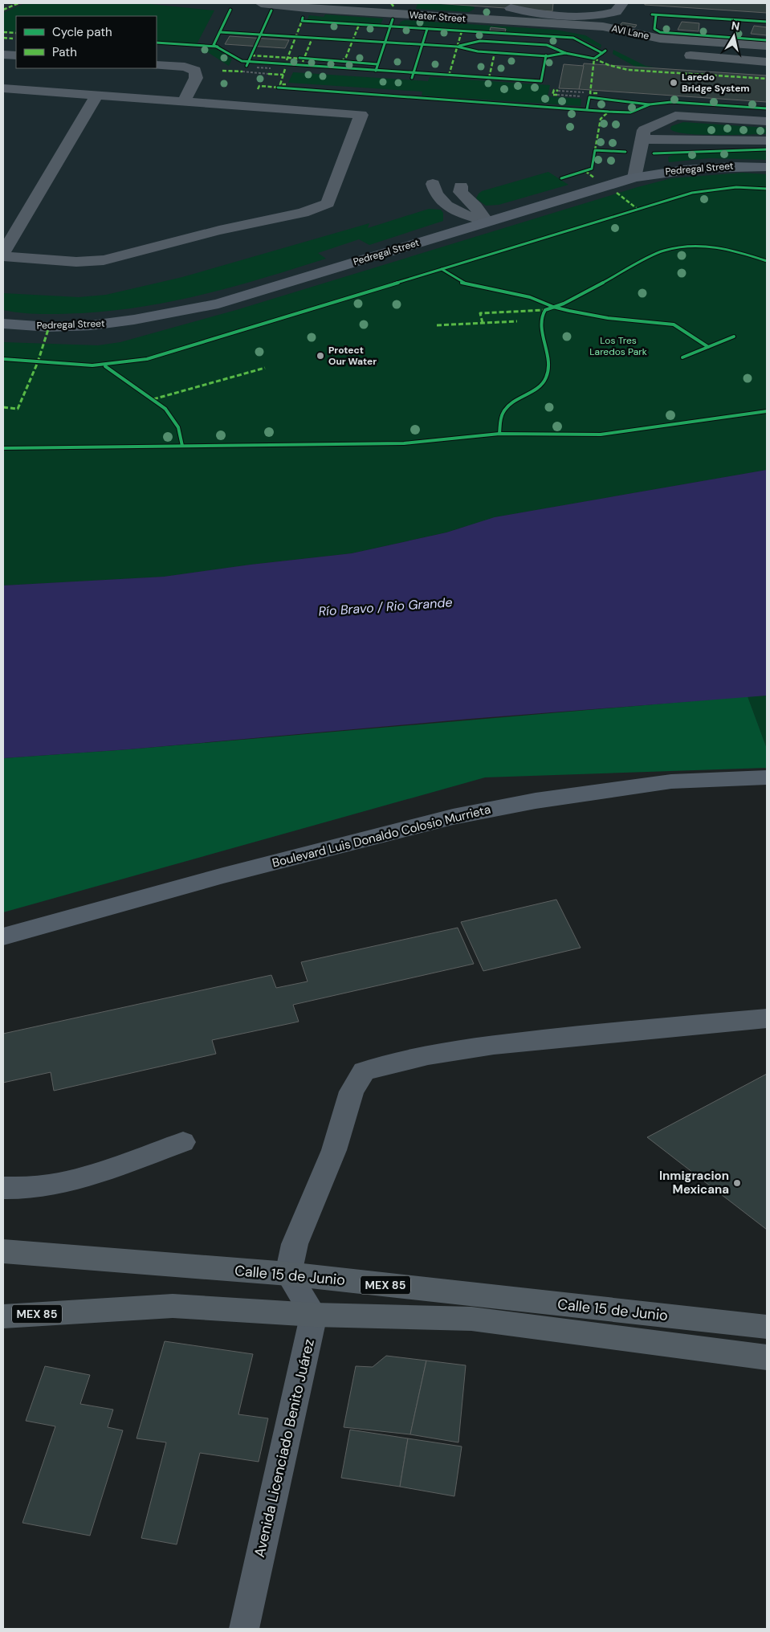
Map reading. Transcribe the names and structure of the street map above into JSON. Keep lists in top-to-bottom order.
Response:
{
  "streets": {
    "main road": [
      "Water Street",
      "AVI Lane",
      "Pedregal Street",
      "Boulevard Luis Donaldo Colosio Murrieta",
      "Calle 15 de Junio",
      "MEX 85"
    ],
    "street": ["Avenida Licenciado Benito Juárez"]
  },
  "crossings": [
    ["Water Street", "AVI Lane"],
    ["Calle 15 de Junio", "Avenida Licenciado Benito Juárez"]
  ],
  "water": ["Río Bravo / Rio Grande"],
  "parks": ["Los Tres Laredos Park"],
  "places": ["Laredo Bridge System", "Protect Our Water", "Inmigracion Mexicana"],
  "legend": ["Cycle path", "Path"],
  "north": "top"
}
